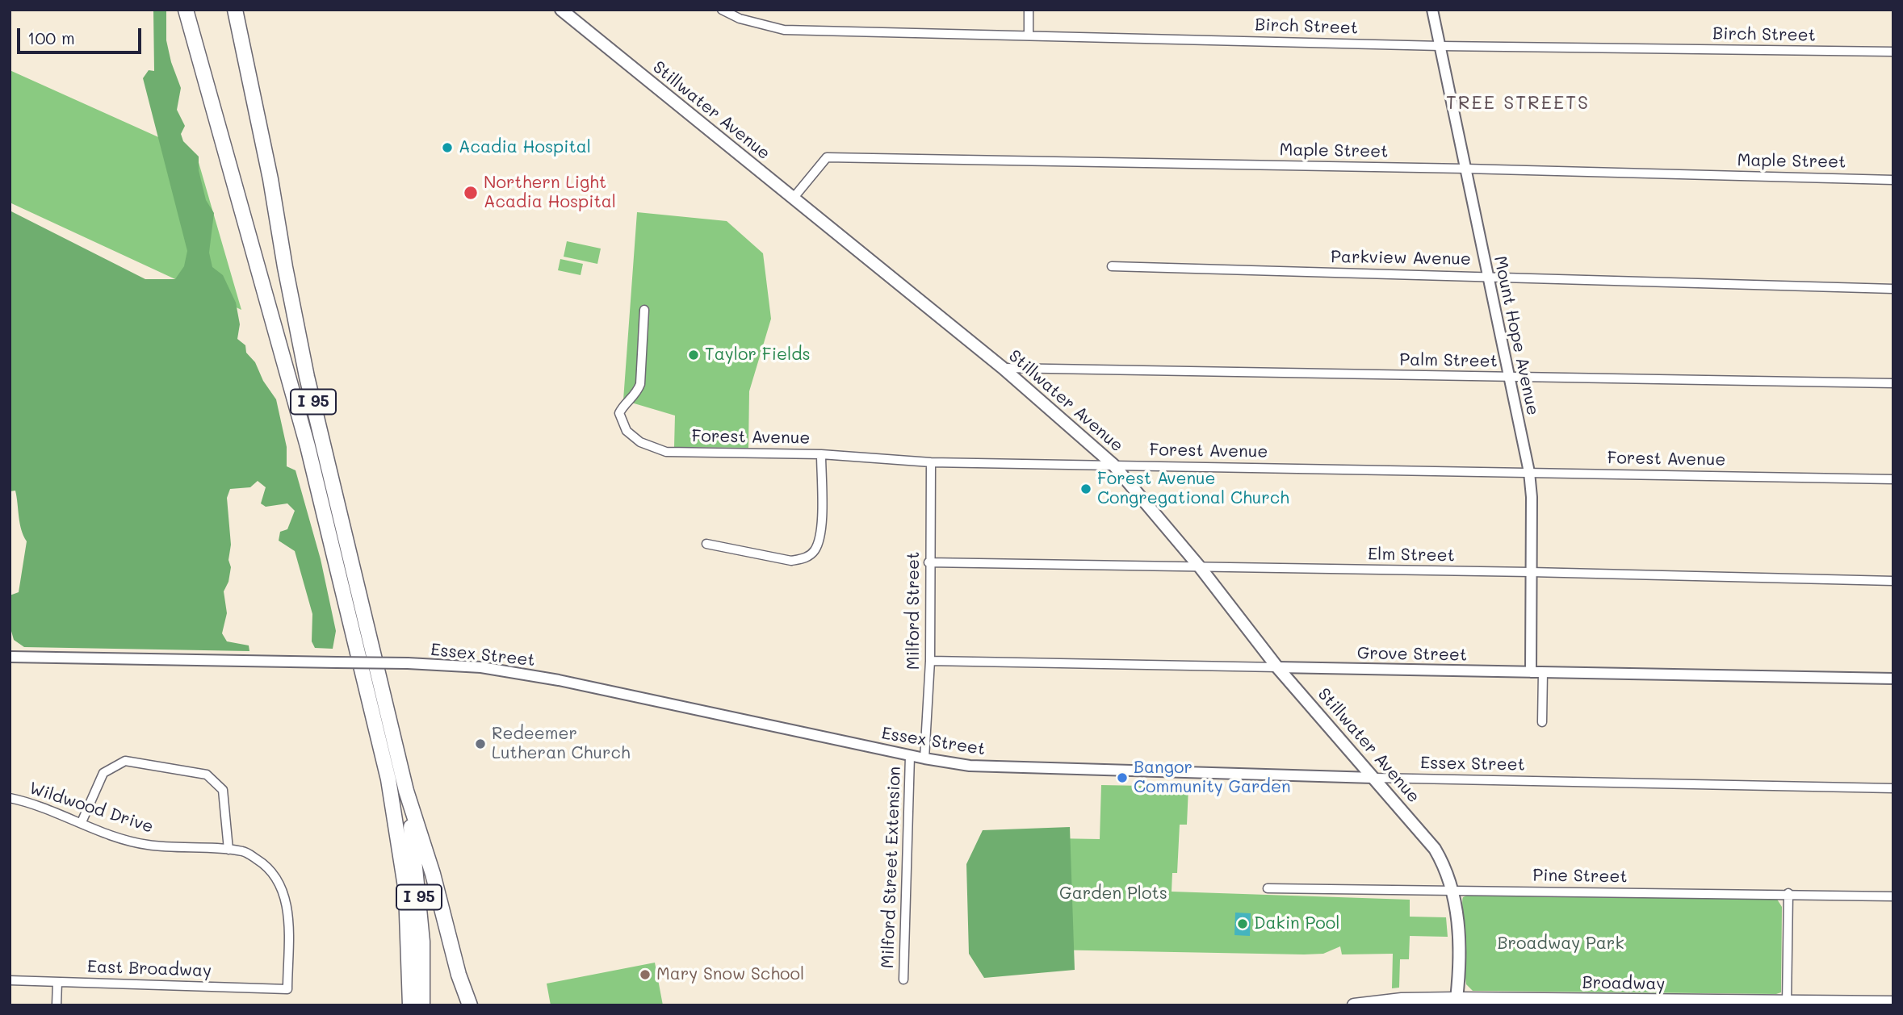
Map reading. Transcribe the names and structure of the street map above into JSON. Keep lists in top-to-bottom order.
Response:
{
  "streets": {
    "highway": ["I 95"],
    "main road": ["Stillwater Avenue", "Broadway"],
    "street": [
      "Birch Street",
      "Maple Street",
      "Parkview Avenue",
      "Mount Hope Avenue",
      "Palm Street",
      "Forest Avenue",
      "Elm Street",
      "Milford Street",
      "Grove Street",
      "Essex Street",
      "Wildwood Drive",
      "Milford Street Extension",
      "Pine Street",
      "East Broadway"
    ]
  },
  "crossings": [
    ["Birch Street", "Mount Hope Avenue"],
    ["Stillwater Avenue", "Maple Street"],
    ["Stillwater Avenue", "Palm Street"],
    ["Stillwater Avenue", "Forest Avenue"],
    ["Stillwater Avenue", "Elm Street"],
    ["Stillwater Avenue", "Grove Street"],
    ["Stillwater Avenue", "Essex Street"],
    ["Stillwater Avenue", "Pine Street"],
    ["Stillwater Avenue", "Broadway"],
    ["Maple Street", "Mount Hope Avenue"],
    ["Parkview Avenue", "Mount Hope Avenue"],
    ["Mount Hope Avenue", "Palm Street"],
    ["Mount Hope Avenue", "Forest Avenue"],
    ["Mount Hope Avenue", "Elm Street"],
    ["Mount Hope Avenue", "Grove Street"],
    ["Forest Avenue", "Milford Street"],
    ["Elm Street", "Milford Street"],
    ["Milford Street", "Grove Street"],
    ["Milford Street", "Essex Street"],
    ["Essex Street", "Milford Street Extension"],
    ["Wildwood Drive", "East Broadway"]
  ],
  "districts": ["TREE STREETS"],
  "parks": ["Garden Plots", "Broadway Park"],
  "places": [
    "Acadia Hospital",
    "Northern Light Acadia Hospital",
    "Taylor Fields",
    "Forest Avenue Congregational Church",
    "Redeemer Lutheran Church",
    "Bangor Community Garden",
    "Dakin Pool",
    "Mary Snow School"
  ],
  "scale_bar": "100 m"
}
